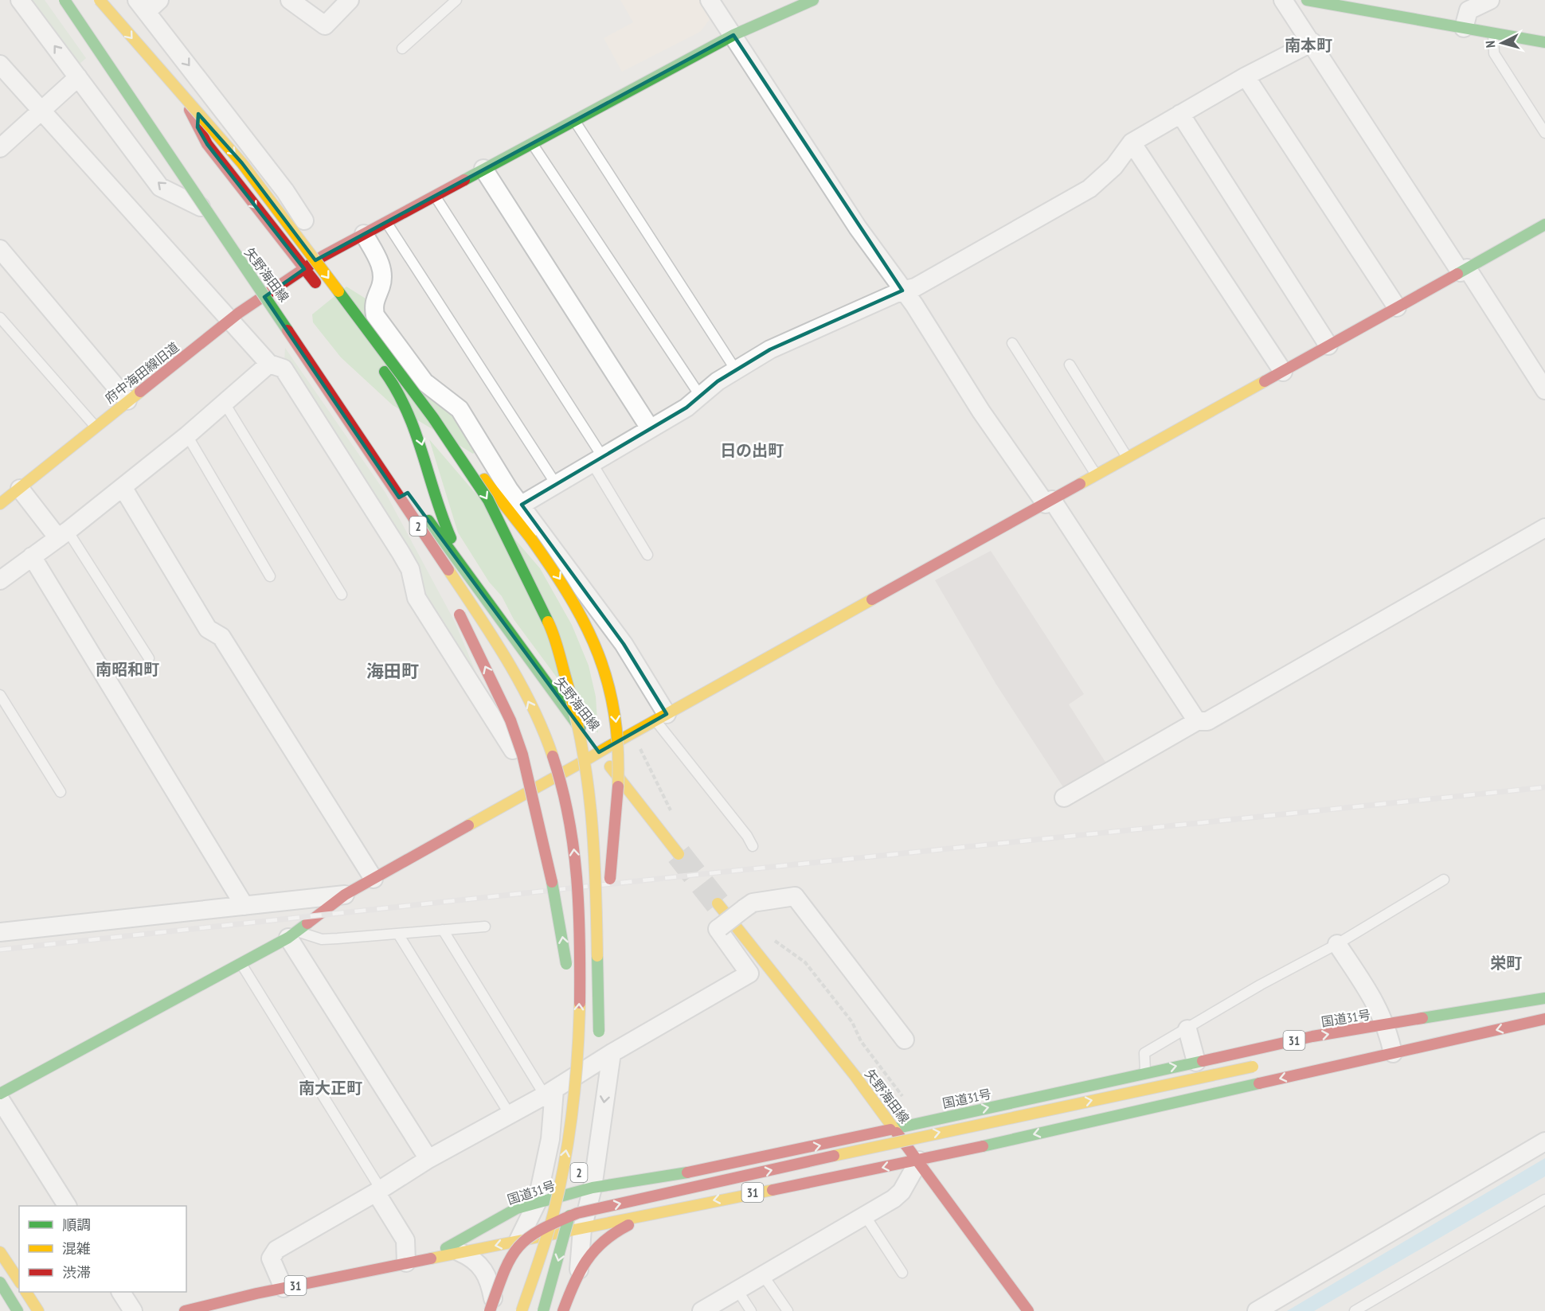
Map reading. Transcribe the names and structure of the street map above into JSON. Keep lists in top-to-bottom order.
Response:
{
  "streets": {
    "main road": [
      "矢野海田線",
      "府中海田線旧道",
      "2",
      "国道31号",
      "31"
    ]
  },
  "crossings": [
    ["矢野海田線", "府中海田線旧道"],
    ["矢野海田線", "国道31号"],
    ["2", "国道31号"]
  ],
  "districts": [
    "南本町",
    "日の出町",
    "南昭和町",
    "海田町",
    "栄町",
    "南大正町"
  ],
  "legend": ["順調", "混雑", "渋滞"],
  "north": "left"
}
